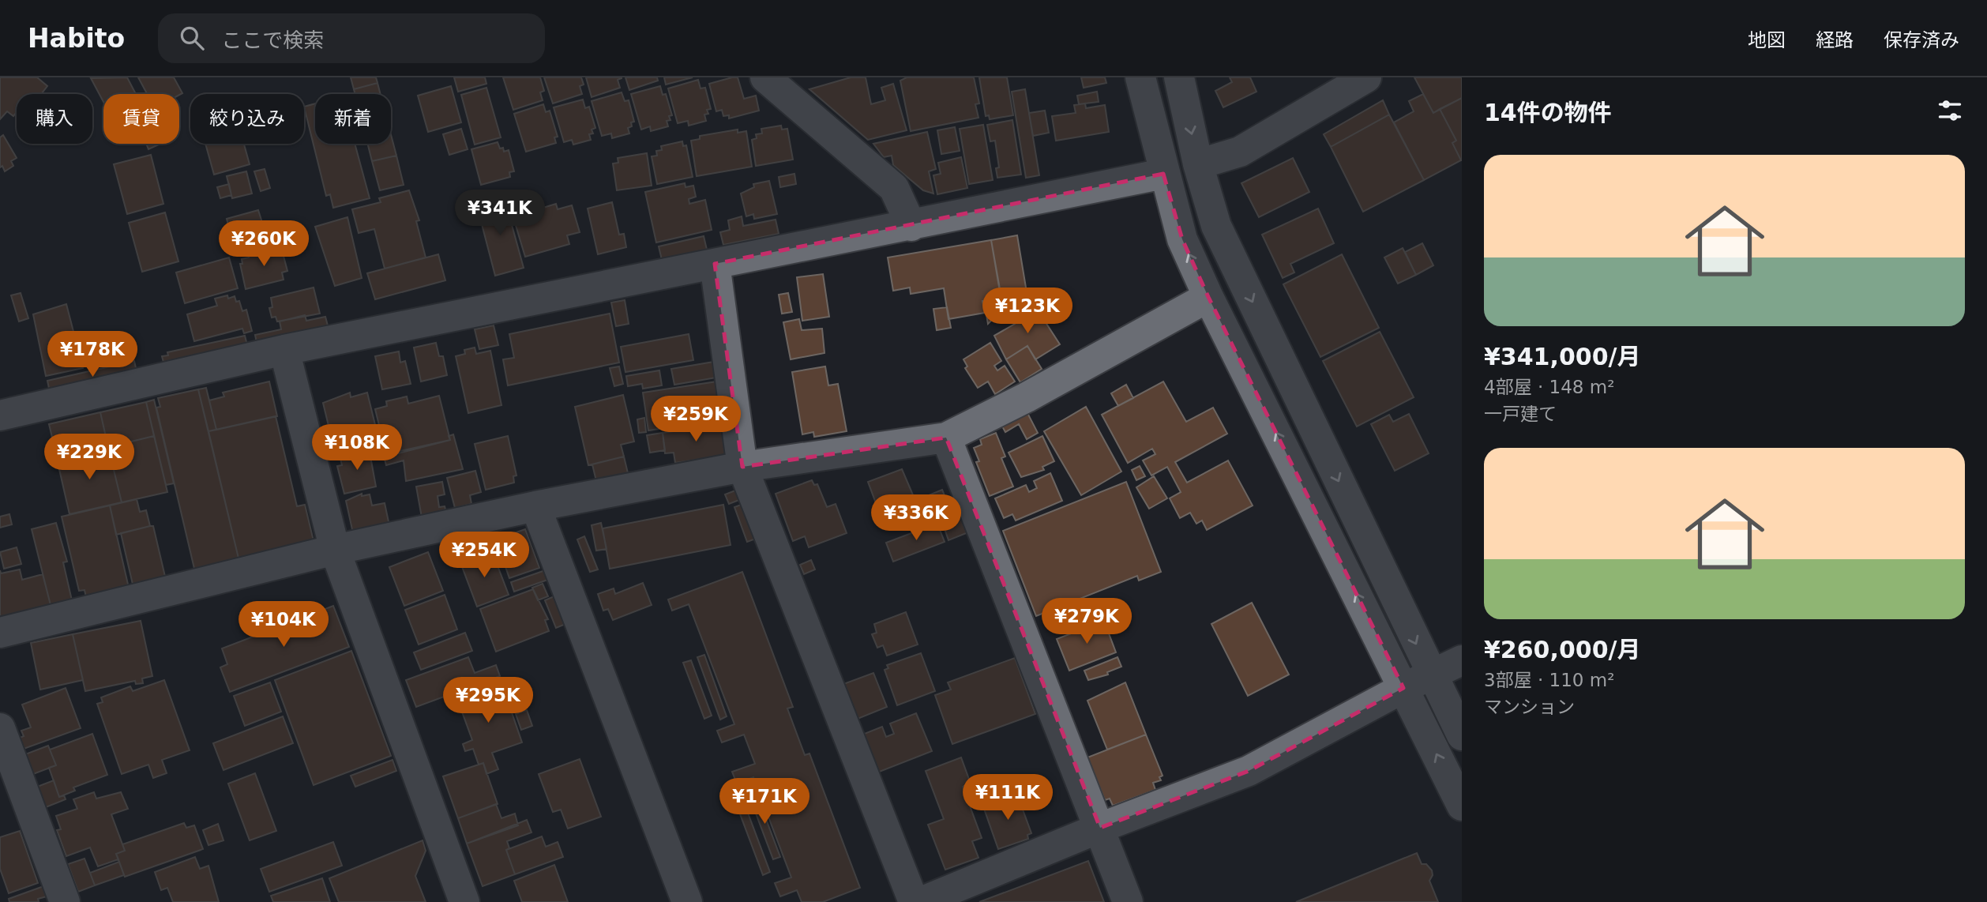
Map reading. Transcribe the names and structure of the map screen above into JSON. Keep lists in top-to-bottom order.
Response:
{
  "page": {
    "header": "Habito",
    "search": "ここで検索",
    "nav": ["地図", "経路", "保存済み"],
    "heading": "14件の物件",
    "chip": [
      "購入",
      "賃貸",
      "絞り込み",
      "新着"
    ],
    "list": [
      {
        "name": "¥341,000/月",
        "note": "4部屋 · 148 m² · 一戸建て"
      },
      {
        "name": "¥260,000/月",
        "note": "3部屋 · 110 m² · マンション"
      }
    ],
    "price": [
      "¥341K",
      "¥260K",
      "¥123K",
      "¥178K",
      "¥259K",
      "¥108K",
      "¥229K",
      "¥336K",
      "¥254K",
      "¥279K",
      "¥104K",
      "¥295K",
      "¥111K",
      "¥171K"
    ]
  }
}
